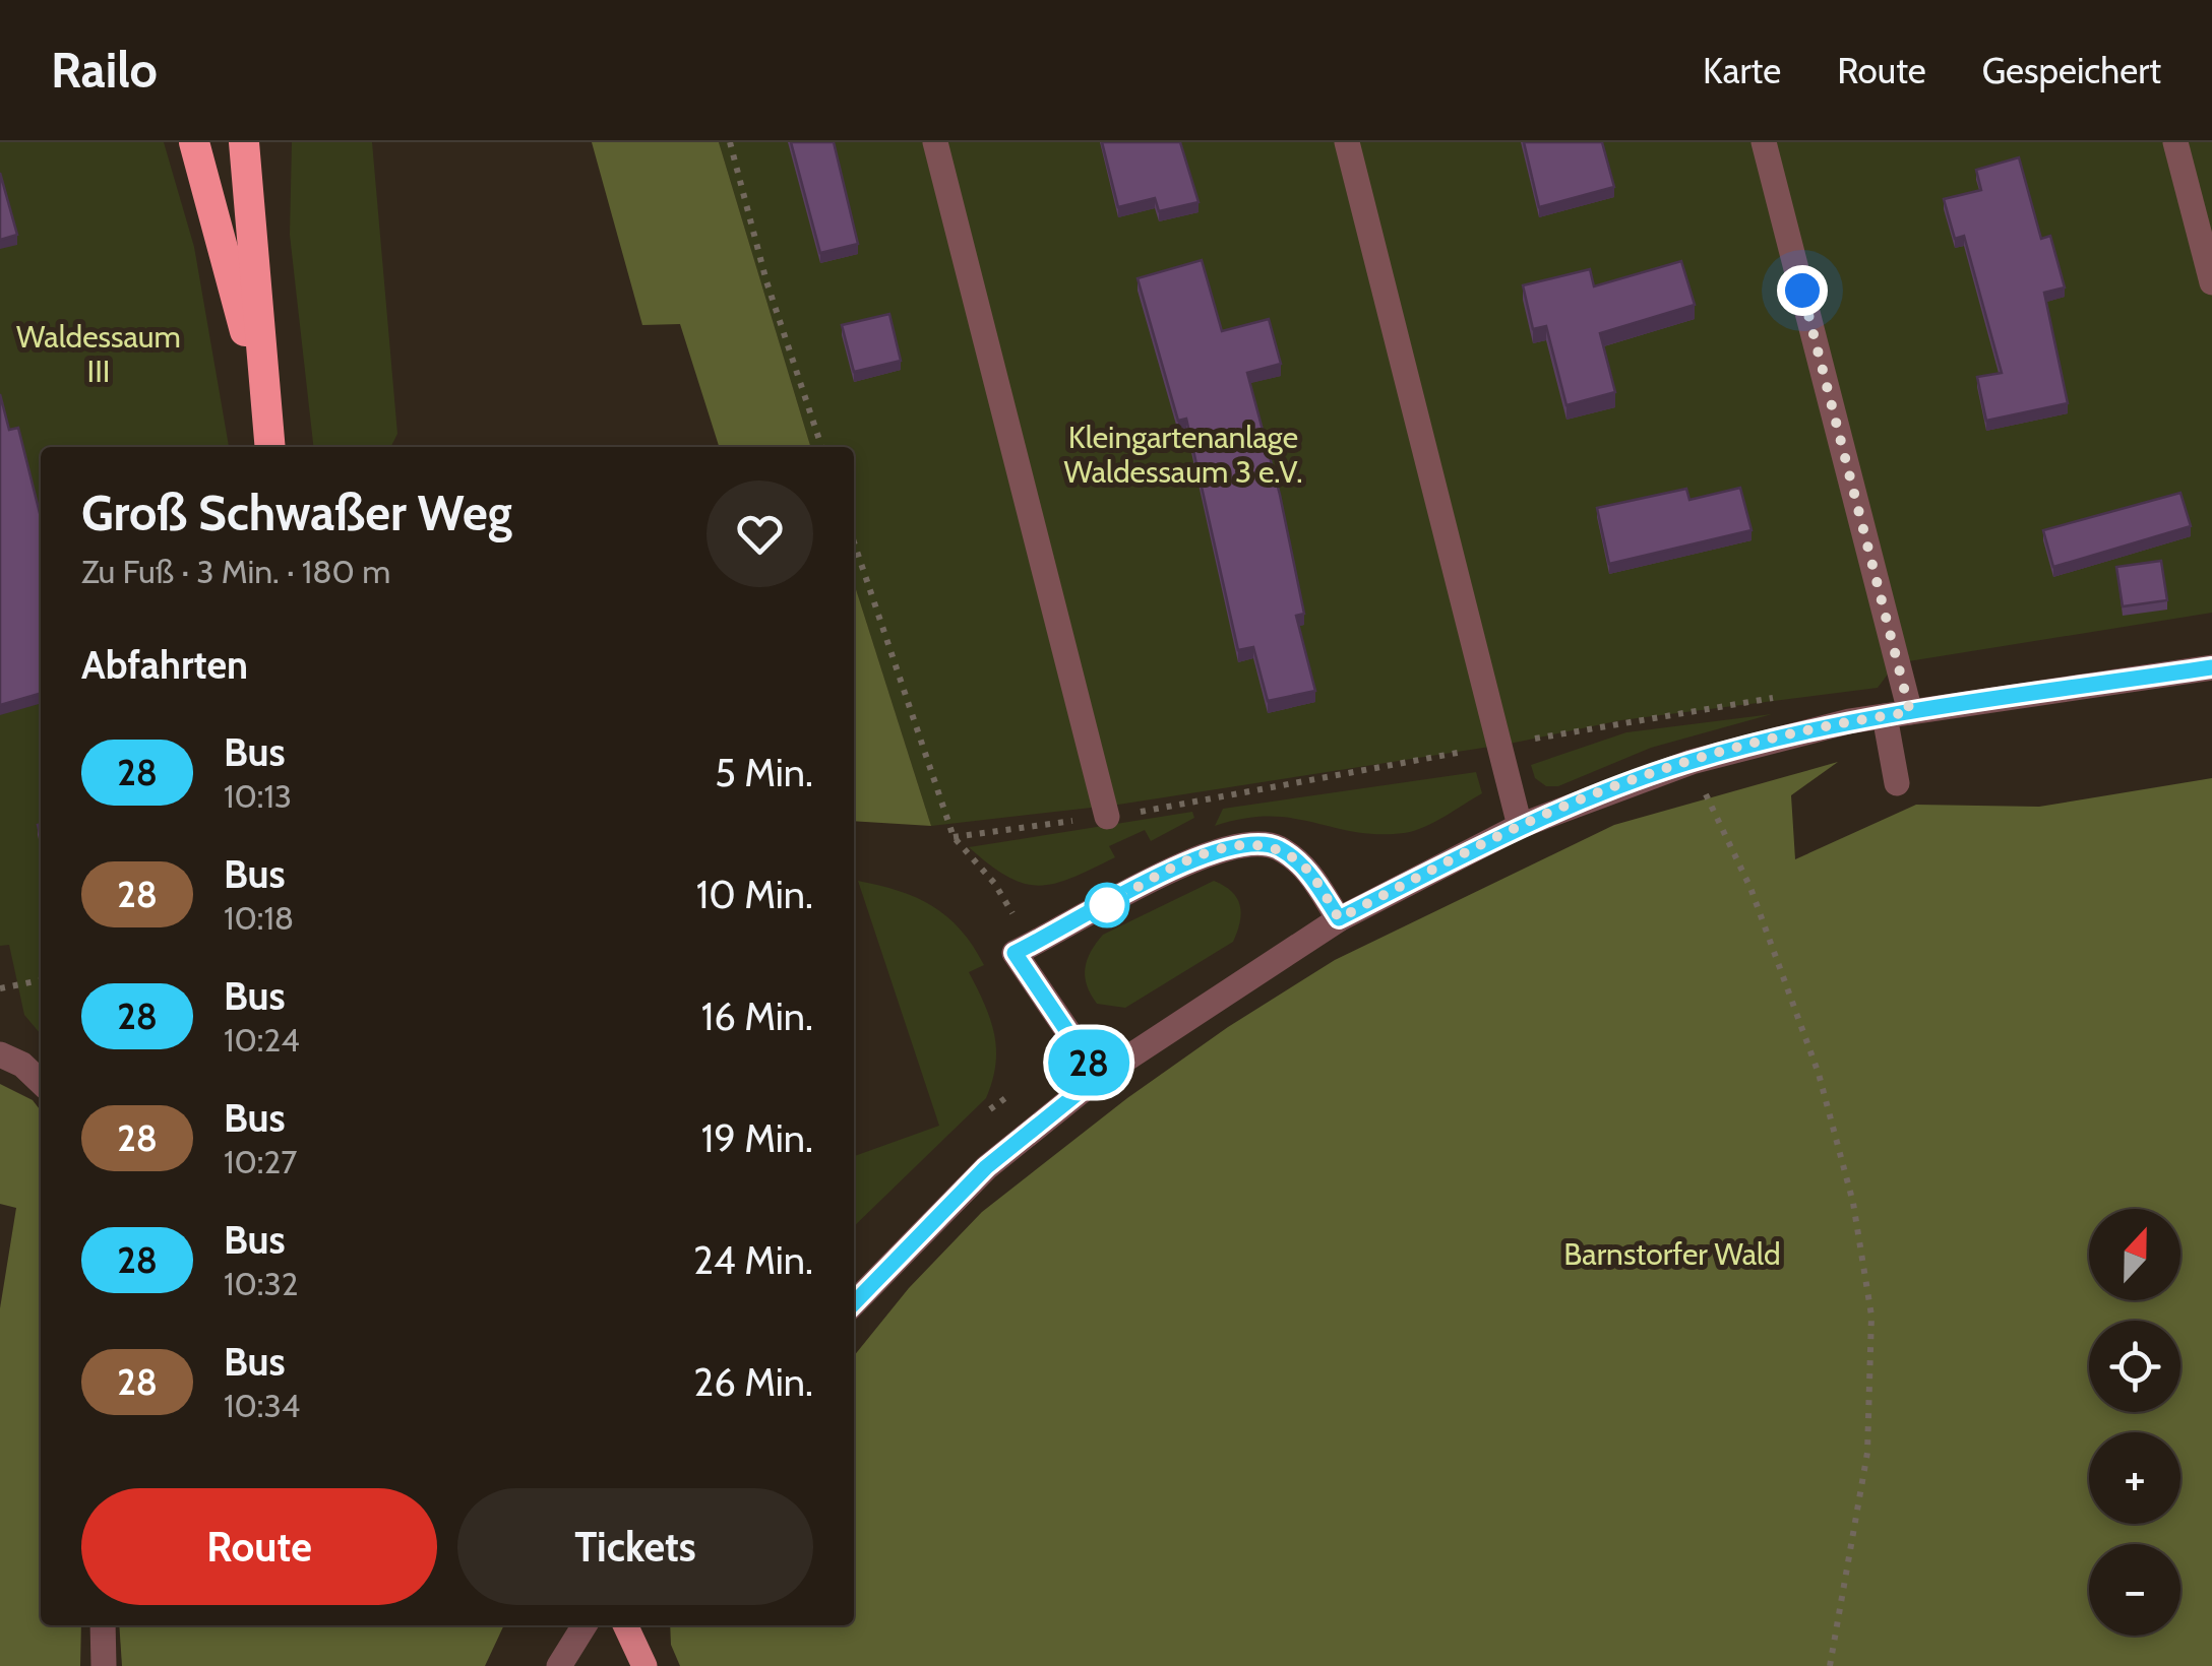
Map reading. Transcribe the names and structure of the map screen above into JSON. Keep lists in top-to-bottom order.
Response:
{
  "parks": ["Waldessaum III", "Kleingartenanlage Waldessaum 3 e.V.", "Barnstorfer Wald"],
  "lines": ["bus line 28"],
  "north": "top",
  "page": {
    "header": "Railo",
    "nav": ["Karte", "Route", "Gespeichert"],
    "on_map": "28",
    "heading": [
      ["Groß Schwaßer Weg", "Zu Fuß · 3 Min. · 180 m"],
      "Abfahrten"
    ],
    "list": [
      {
        "mark": "28",
        "name": "Bus",
        "note": "10:13",
        "value": "5 Min."
      },
      {
        "mark": "28",
        "name": "Bus",
        "note": "10:18",
        "value": "10 Min."
      },
      {
        "mark": "28",
        "name": "Bus",
        "note": "10:24",
        "value": "16 Min."
      },
      {
        "mark": "28",
        "name": "Bus",
        "note": "10:27",
        "value": "19 Min."
      },
      {
        "mark": "28",
        "name": "Bus",
        "note": "10:32",
        "value": "24 Min."
      },
      {
        "mark": "28",
        "name": "Bus",
        "note": "10:34",
        "value": "26 Min."
      }
    ],
    "map_buttons": ["+", "−"],
    "buttons": ["Route", "Tickets"]
  }
}
